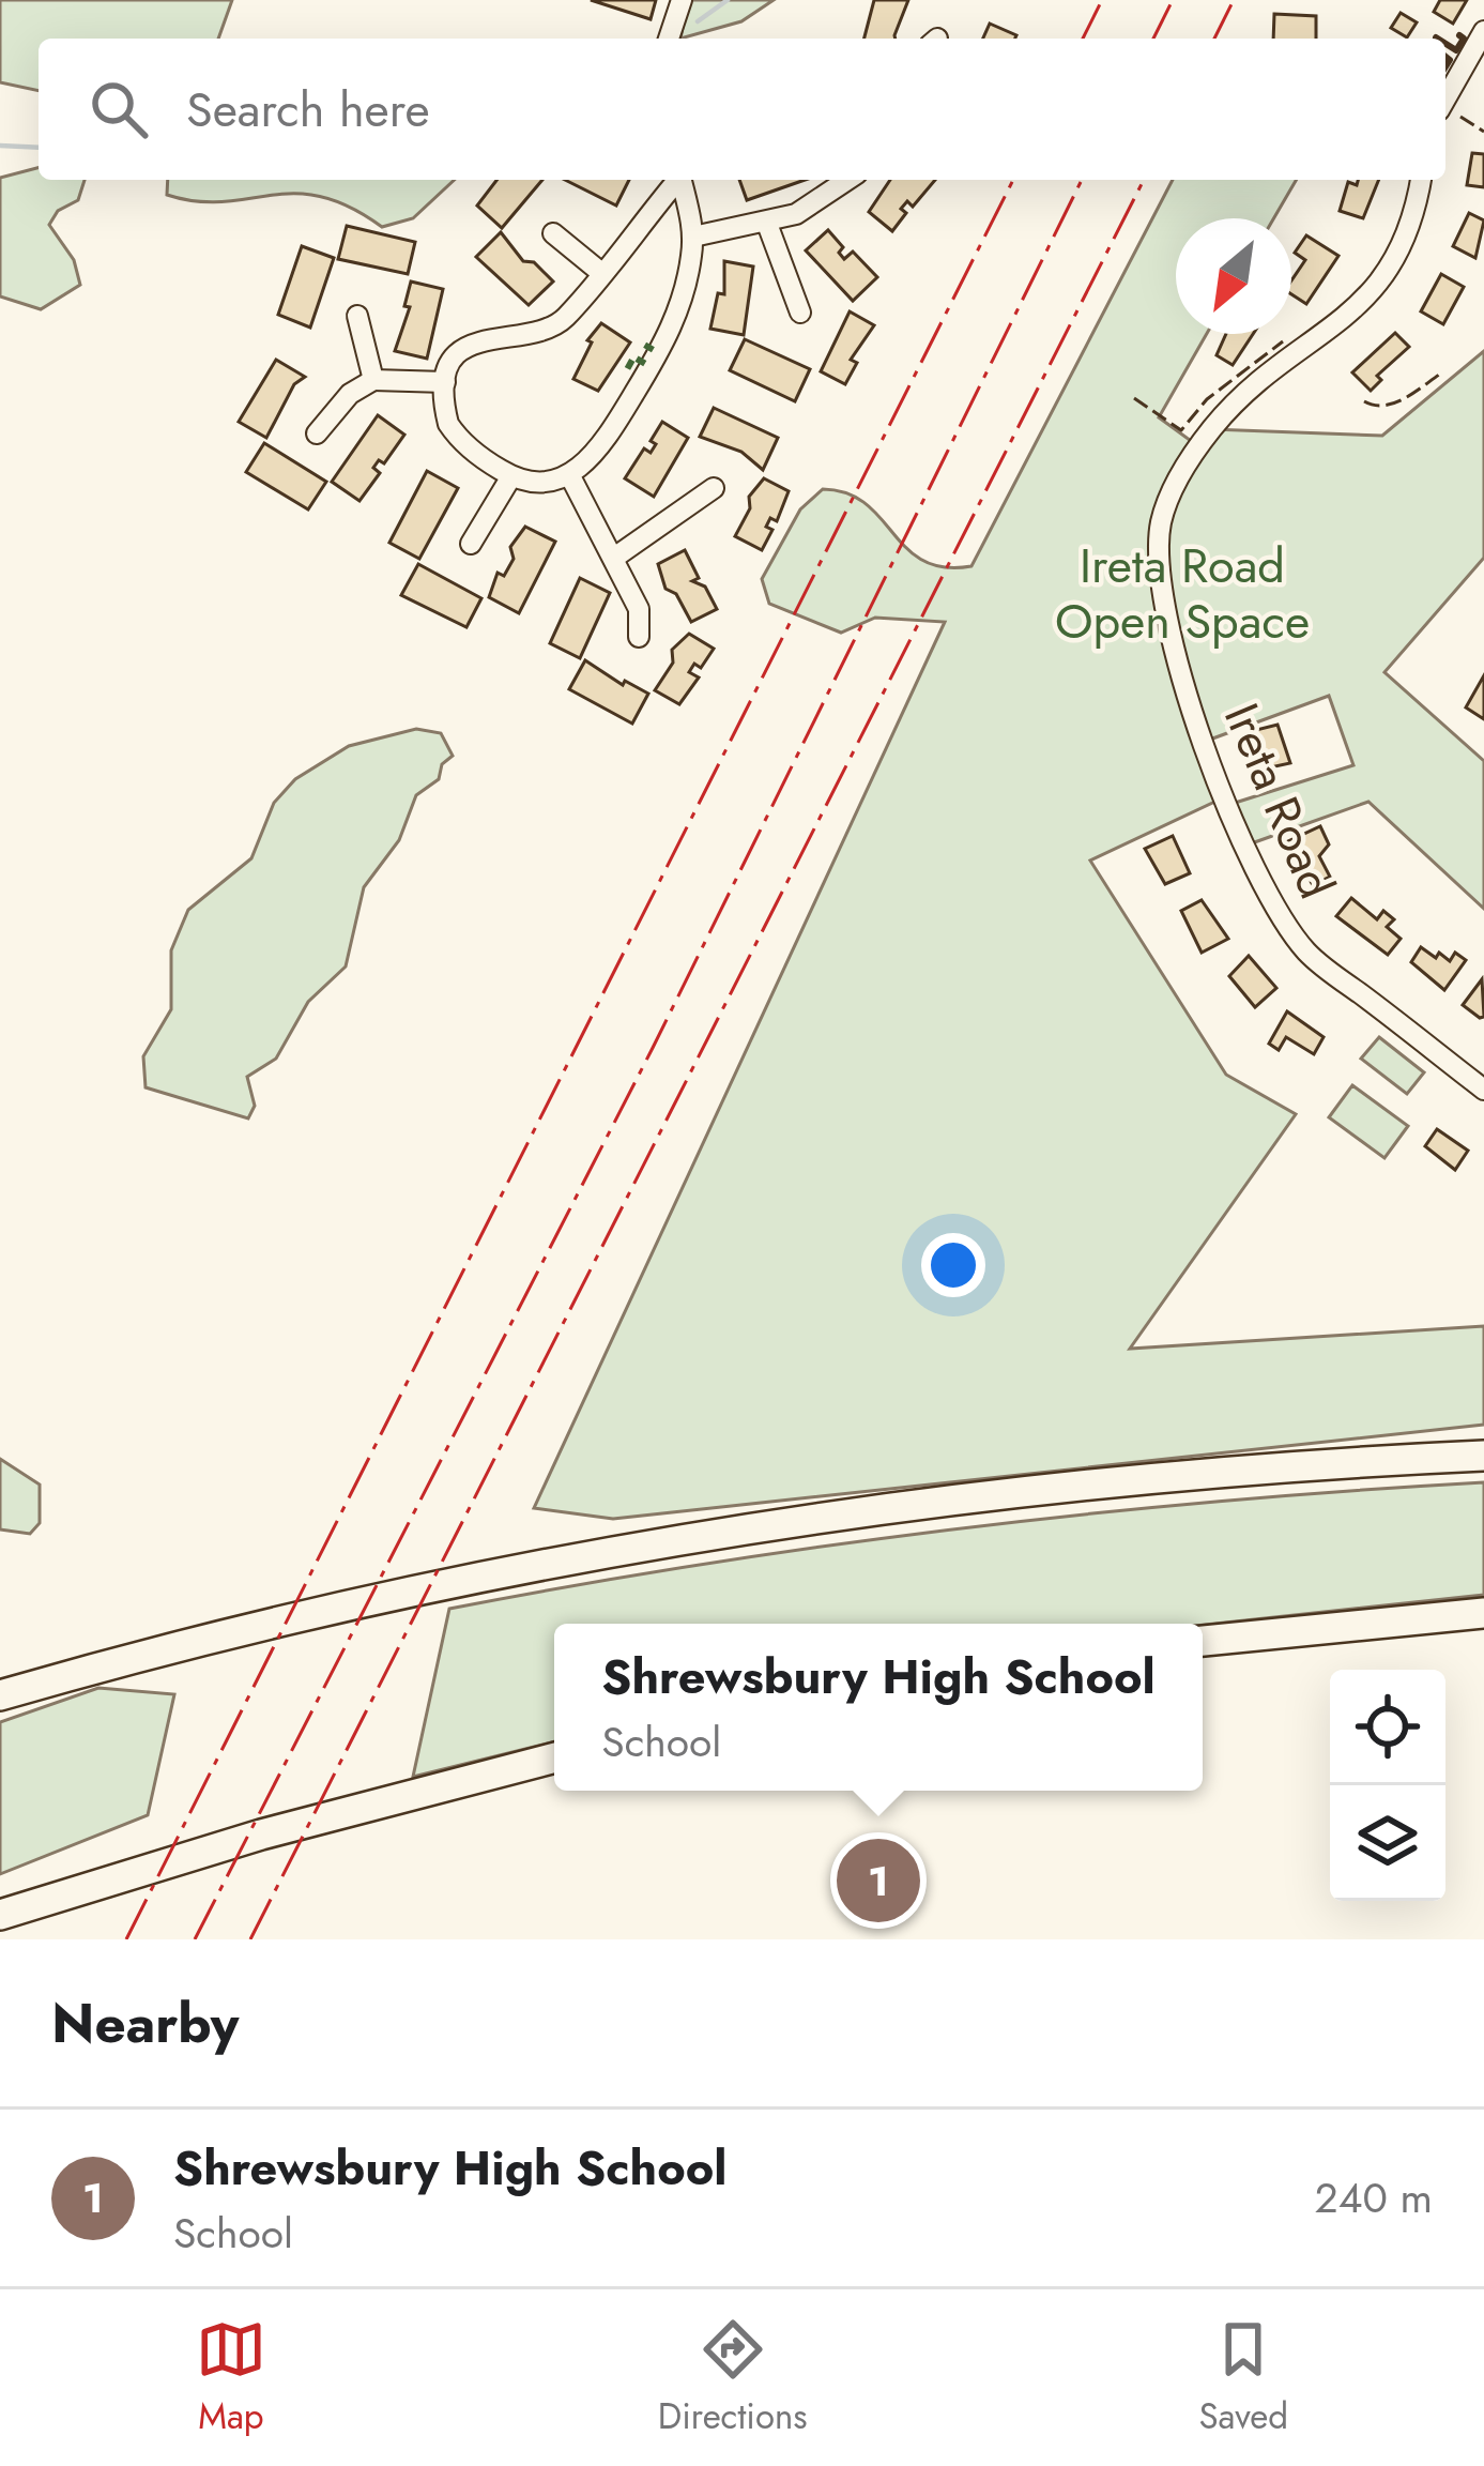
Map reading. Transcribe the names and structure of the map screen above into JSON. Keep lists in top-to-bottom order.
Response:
{
  "streets": {
    "street": ["Ireta Road"]
  },
  "parks": ["Ireta Road Open Space"],
  "north": "bottom left",
  "page": {
    "search": "Search here",
    "popup": ["Shrewsbury High School", "School"],
    "pins": "1",
    "heading": "Nearby",
    "list": [
      {
        "mark": "1",
        "name": "Shrewsbury High School",
        "note": "School",
        "value": "240 m"
      }
    ],
    "nav": ["Map", "Directions", "Saved"]
  }
}
